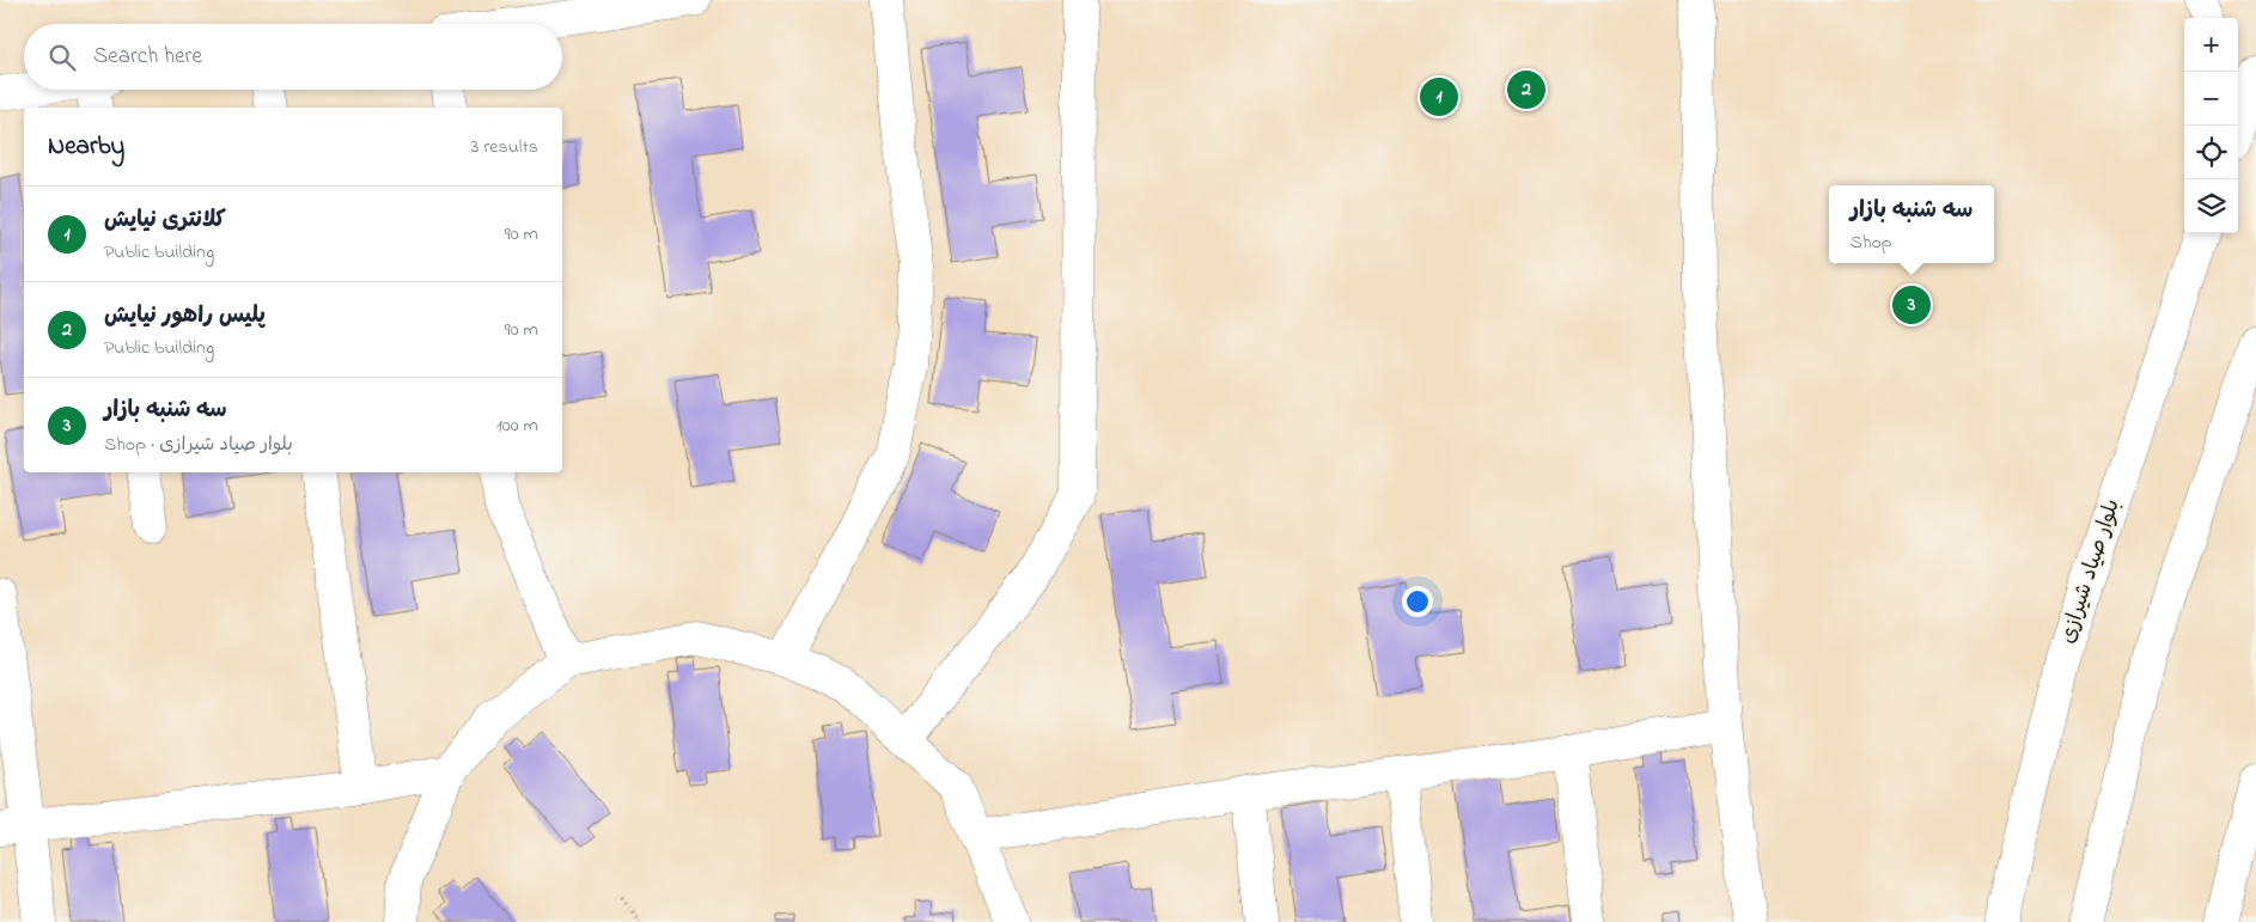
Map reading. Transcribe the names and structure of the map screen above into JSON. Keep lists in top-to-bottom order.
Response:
{
  "streets": {
    "street": ["بلوار صیاد شیرازی"]
  },
  "page": {
    "map_buttons": ["+", "−"],
    "search": "Search here",
    "pins": ["2", "1", "3"],
    "heading": ["Nearby", "3 results"],
    "popup": ["سه شنبه بازار", "Shop"],
    "list": [
      {
        "mark": "1",
        "name": "کلانتری نیایش",
        "note": "Public building",
        "value": "90 m"
      },
      {
        "mark": "2",
        "name": "پلیس راهور نیایش",
        "note": "Public building",
        "value": "90 m"
      },
      {
        "mark": "3",
        "name": "سه شنبه بازار",
        "note": "Shop · بلوار صیاد شیرازی",
        "value": "100 m"
      }
    ]
  }
}
